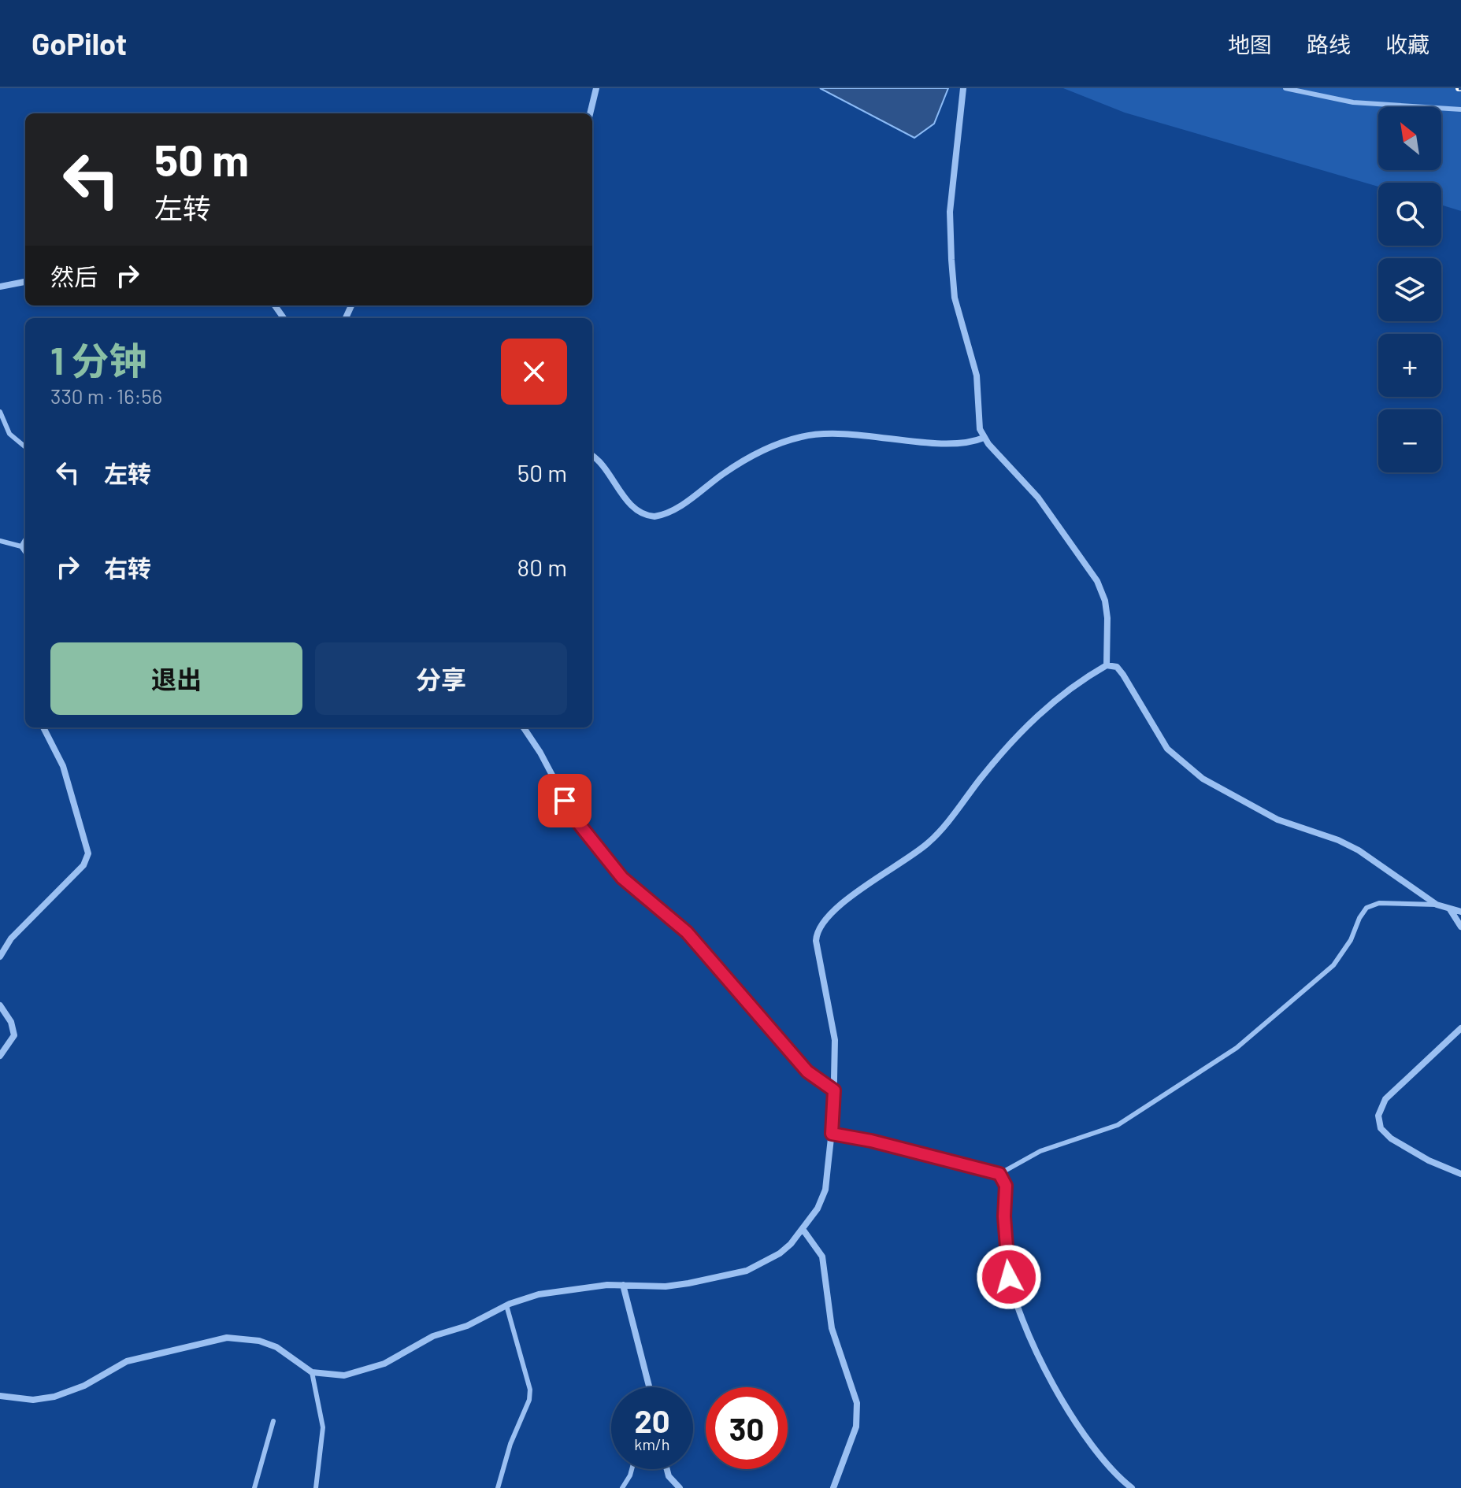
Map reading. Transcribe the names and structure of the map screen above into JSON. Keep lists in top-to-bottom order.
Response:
{
  "north": "top left",
  "page": {
    "header": "GoPilot",
    "nav": ["地图", "路线", "收藏"],
    "map_buttons": ["+", "−"],
    "turn": ["50 m", "左转"],
    "then": "然后",
    "heading": ["1 分钟", "330 m · 16:56"],
    "list": [
      {
        "name": "左转",
        "value": "50 m"
      },
      {
        "name": "右转",
        "value": "80 m"
      }
    ],
    "buttons": ["退出", "分享"],
    "speed": "20 km/h",
    "limit": "30"
  }
}
